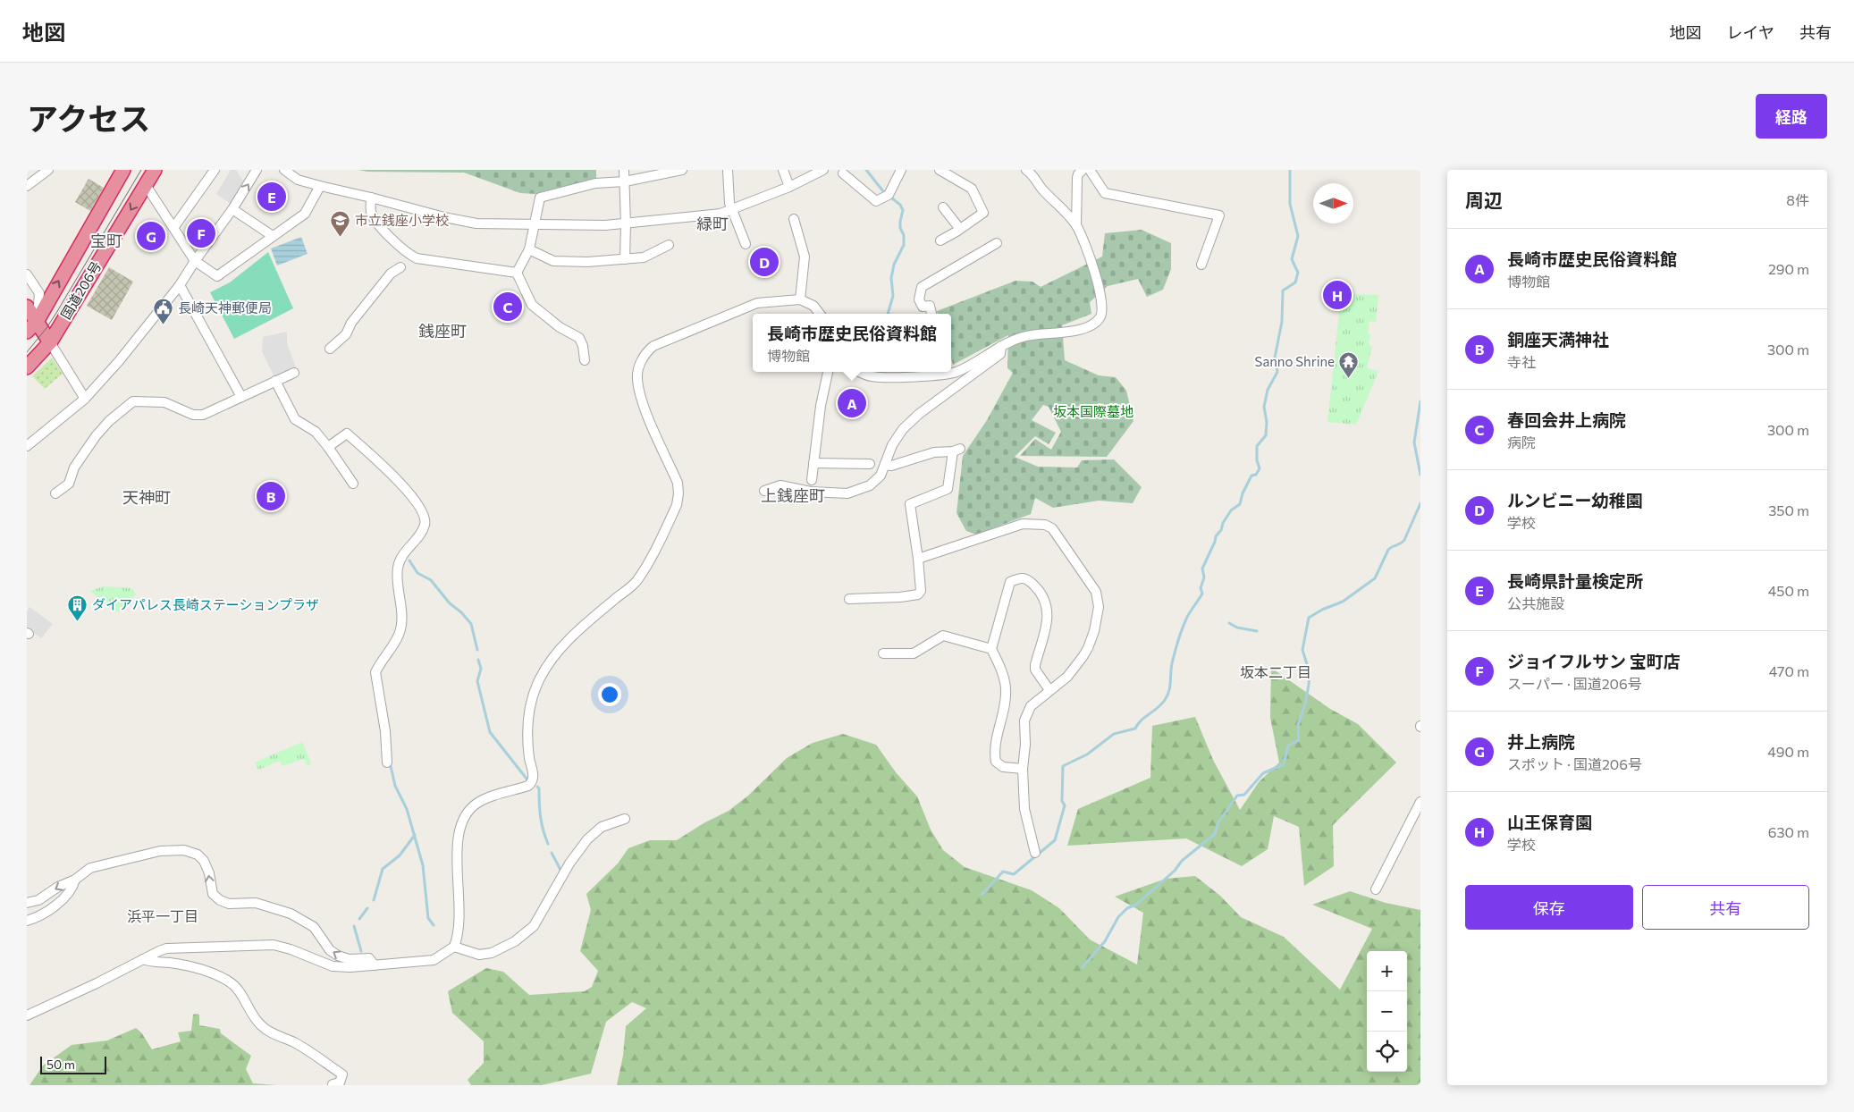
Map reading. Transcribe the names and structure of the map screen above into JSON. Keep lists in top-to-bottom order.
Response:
{
  "streets": {
    "highway": ["国道206号"]
  },
  "districts": [
    "緑町",
    "宝町",
    "銭座町",
    "上銭座町",
    "天神町",
    "坂本二丁目",
    "浜平一丁目"
  ],
  "parks": ["坂本国際墓地"],
  "places": {
    "school or university": ["市立銭座小学校"],
    "public building": ["長崎天神郵便局"],
    "temple": ["Sanno Shrine"],
    "building": ["ダイアパレス長崎ステーションプラザ"]
  },
  "scale_bar": "50 m",
  "north": "right",
  "page": {
    "header": "地図",
    "nav": ["地図", "レイヤ", "共有"],
    "title": "アクセス",
    "buttons": [
      "経路",
      ["保存", "共有"]
    ],
    "heading": ["周辺", "8件"],
    "pins": [
      "E",
      "F",
      "G",
      "D",
      "H",
      "C",
      "A",
      "B"
    ],
    "list": [
      {
        "mark": "A",
        "name": "長崎市歴史民俗資料館",
        "note": "博物館",
        "value": "290 m"
      },
      {
        "mark": "B",
        "name": "銅座天満神社",
        "note": "寺社",
        "value": "300 m"
      },
      {
        "mark": "C",
        "name": "春回会井上病院",
        "note": "病院",
        "value": "300 m"
      },
      {
        "mark": "D",
        "name": "ルンビニー幼稚園",
        "note": "学校",
        "value": "350 m"
      },
      {
        "mark": "E",
        "name": "長崎県計量検定所",
        "note": "公共施設",
        "value": "450 m"
      },
      {
        "mark": "F",
        "name": "ジョイフルサン 宝町店",
        "note": "スーパー · 国道206号",
        "value": "470 m"
      },
      {
        "mark": "G",
        "name": "井上病院",
        "note": "スポット · 国道206号",
        "value": "490 m"
      },
      {
        "mark": "H",
        "name": "山王保育園",
        "note": "学校",
        "value": "630 m"
      }
    ],
    "popup": ["長崎市歴史民俗資料館", "博物館"],
    "map_buttons": ["+", "−"],
    "scale": "50 m"
  }
}
